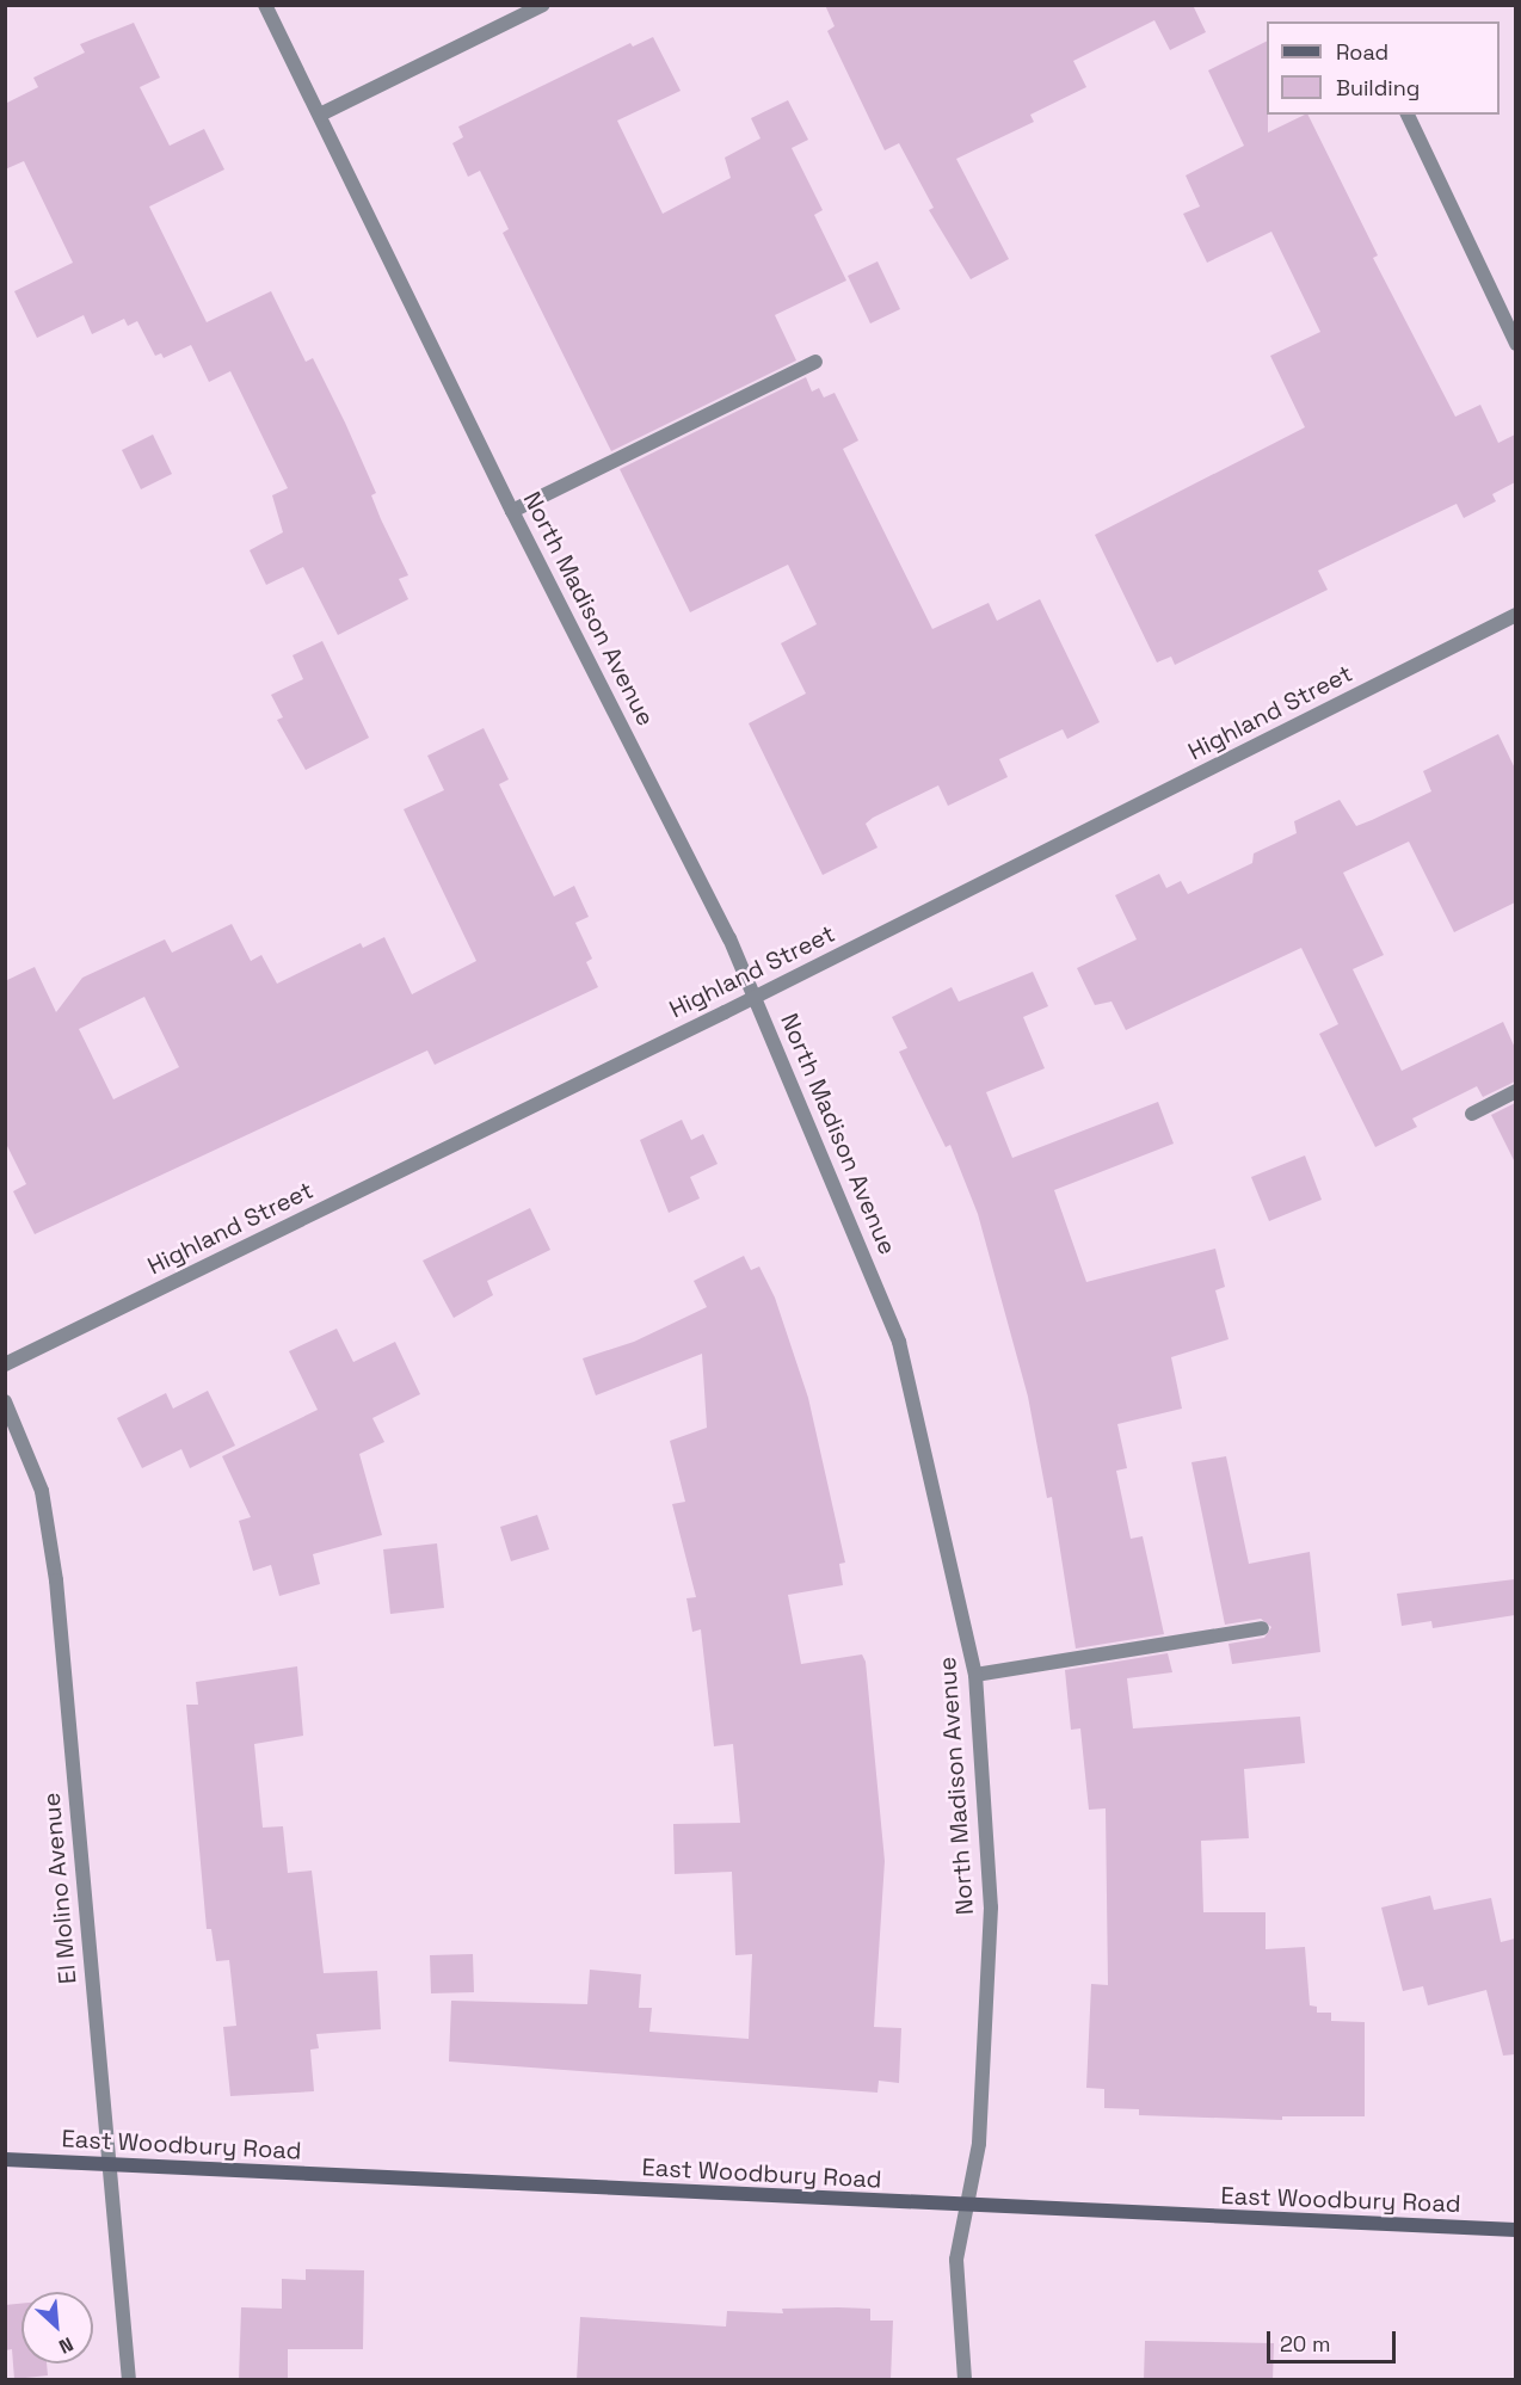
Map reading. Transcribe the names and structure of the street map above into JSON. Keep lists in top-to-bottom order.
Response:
{
  "streets": {
    "main road": ["East Woodbury Road"],
    "street": ["North Madison Avenue", "Highland Street", "El Molino Avenue"]
  },
  "crossings": [
    ["North Madison Avenue", "Highland Street"],
    ["North Madison Avenue", "East Woodbury Road"],
    ["El Molino Avenue", "East Woodbury Road"]
  ],
  "legend": ["Road", "Building"],
  "scale_bar": "20 m",
  "north": "bottom right"
}
